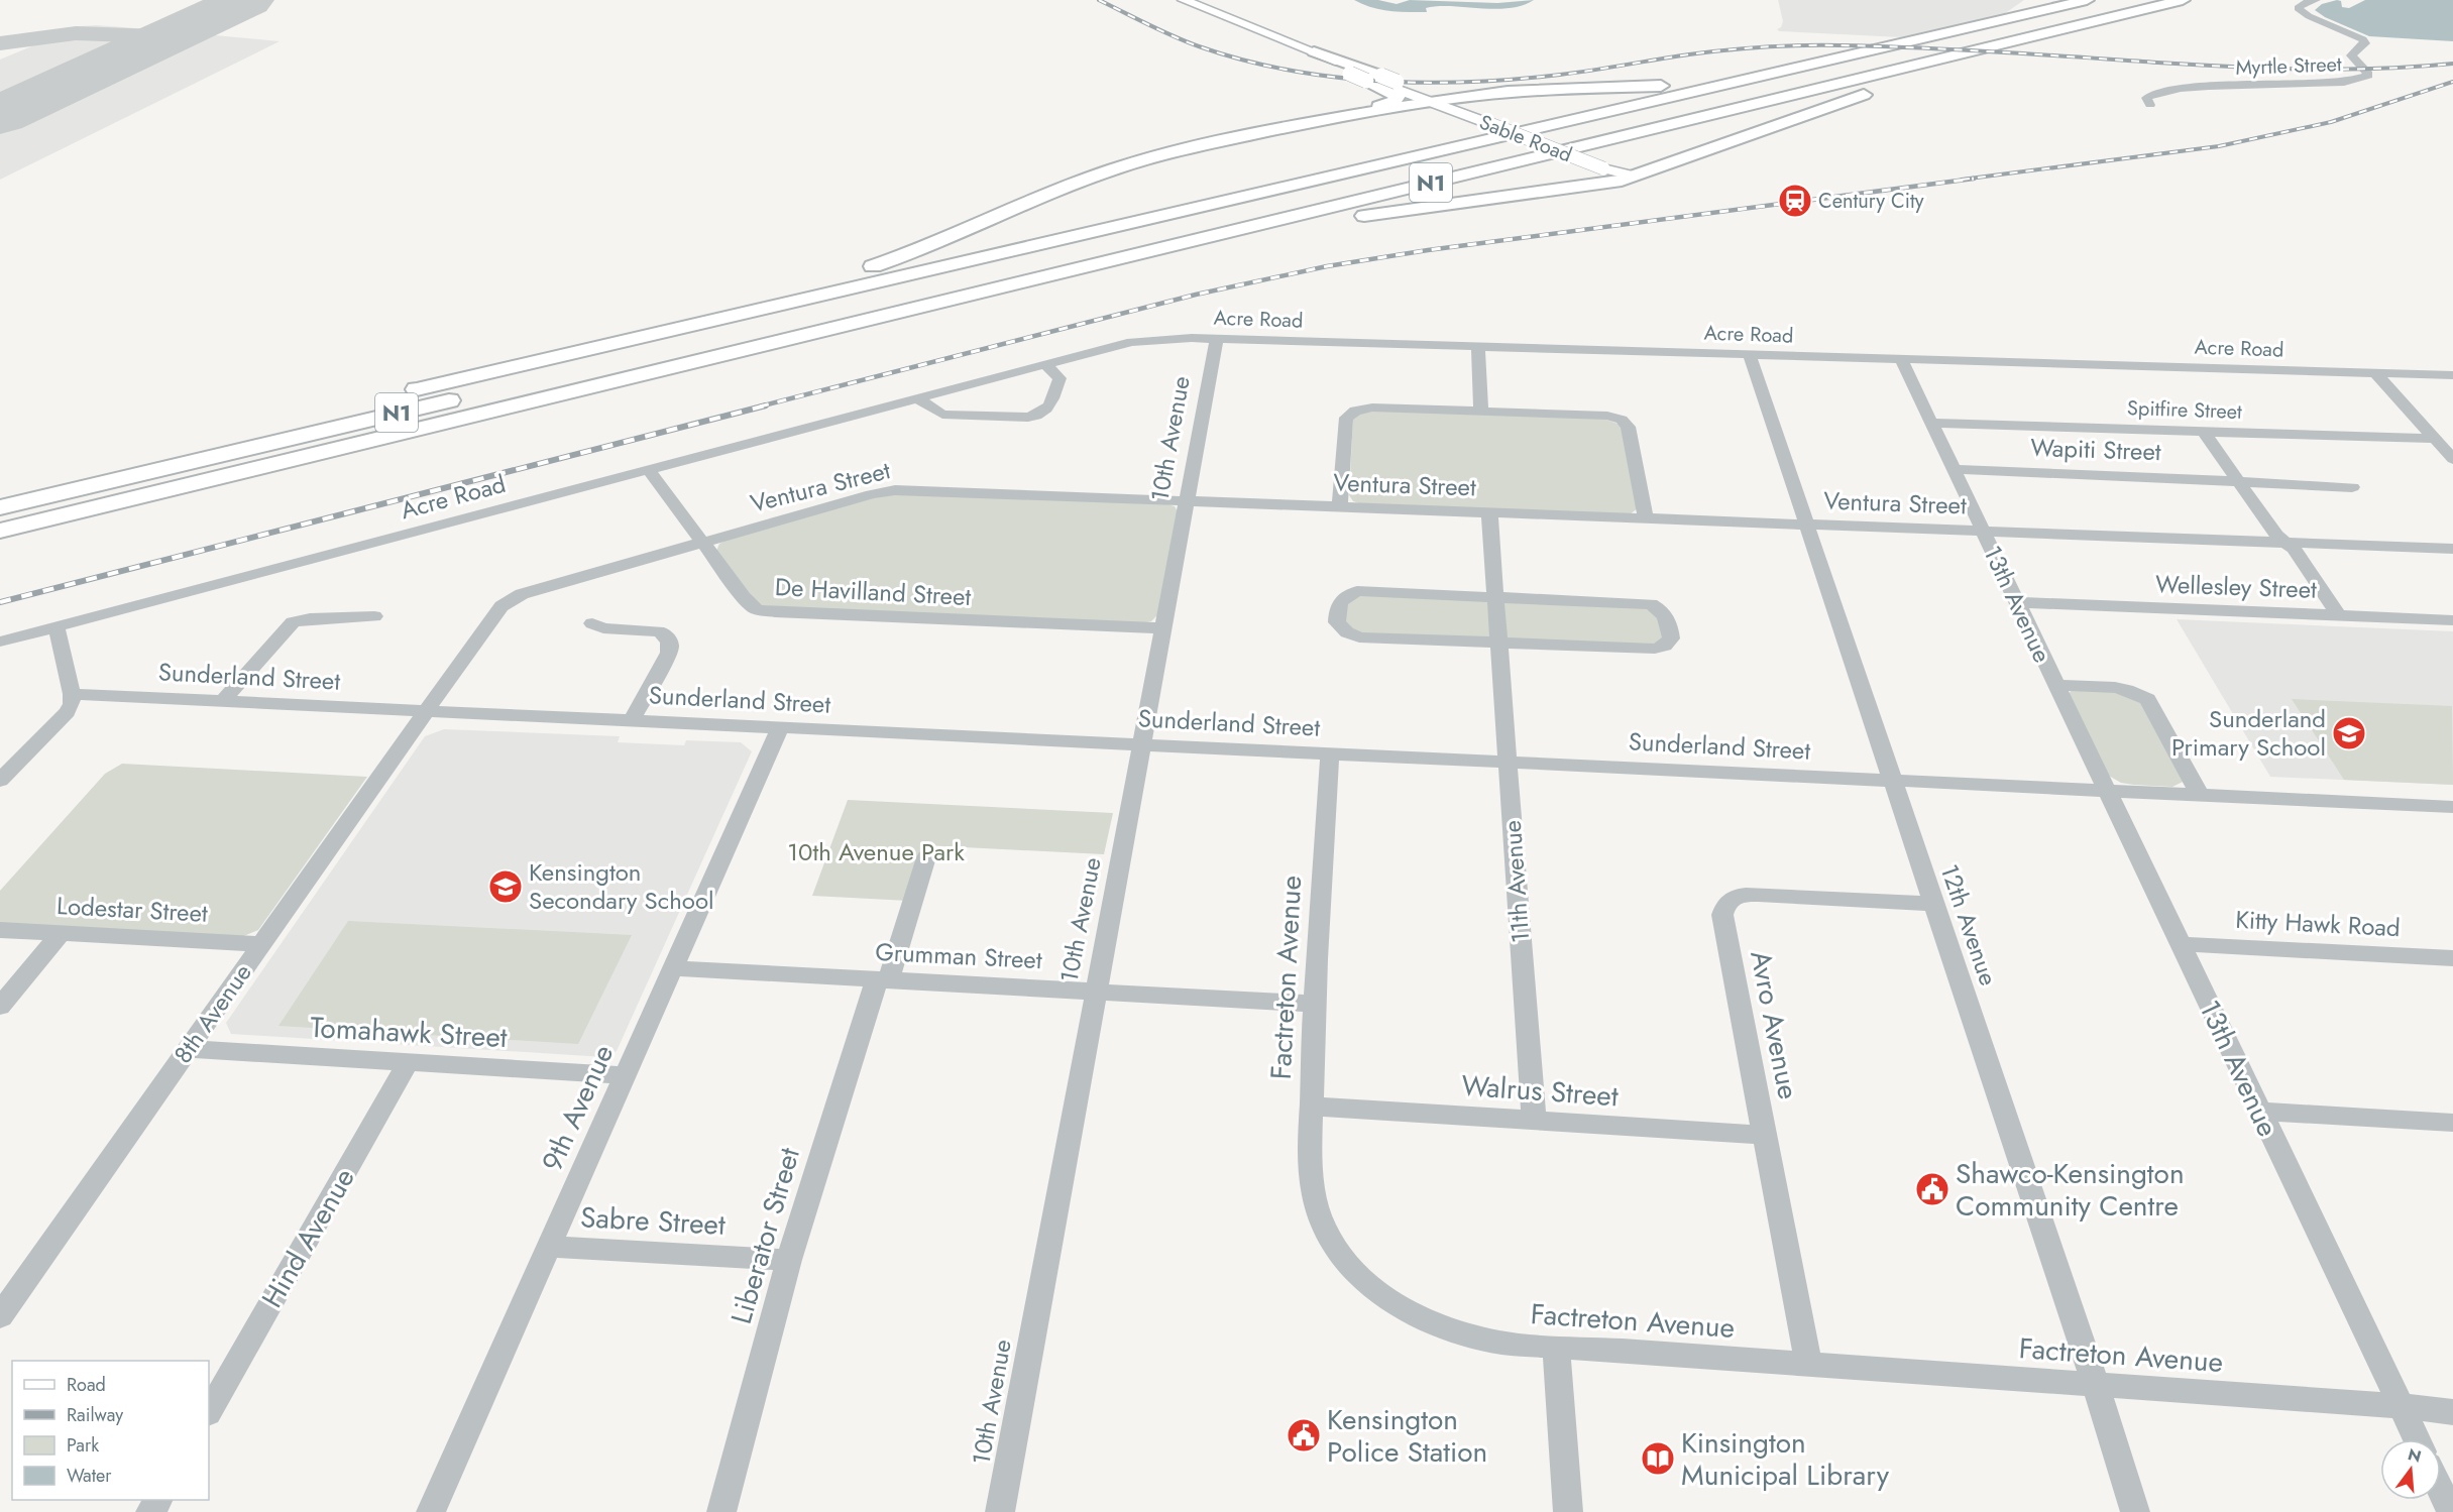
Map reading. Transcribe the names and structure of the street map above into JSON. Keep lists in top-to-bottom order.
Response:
{
  "streets": {
    "highway": ["N1"],
    "main road": ["Sable Road"],
    "street": [
      "Myrtle Street",
      "Acre Road",
      "Spitfire Street",
      "10th Avenue",
      "Wapiti Street",
      "Ventura Street",
      "Wellesley Street",
      "De Havilland Street",
      "13th Avenue",
      "Sunderland Street",
      "11th Avenue",
      "Lodestar Street",
      "Kitty Hawk Road",
      "12th Avenue",
      "Grumman Street",
      "Factreton Avenue",
      "8th Avenue",
      "Avro Avenue",
      "Tomahawk Street",
      "Walrus Street",
      "9th Avenue",
      "Sabre Street",
      "Liberator Street",
      "Hind Avenue"
    ]
  },
  "crossings": [
    ["Acre Road", "10th Avenue"],
    ["Acre Road", "De Havilland Street"],
    ["Acre Road", "13th Avenue"],
    ["Acre Road", "12th Avenue"],
    ["Spitfire Street", "13th Avenue"],
    ["10th Avenue", "Ventura Street"],
    ["10th Avenue", "De Havilland Street"],
    ["10th Avenue", "Sunderland Street"],
    ["10th Avenue", "Grumman Street"],
    ["Wapiti Street", "13th Avenue"],
    ["Ventura Street", "De Havilland Street"],
    ["Ventura Street", "13th Avenue"],
    ["Ventura Street", "Sunderland Street"],
    ["Ventura Street", "11th Avenue"],
    ["Ventura Street", "12th Avenue"],
    ["Ventura Street", "8th Avenue"],
    ["Wellesley Street", "13th Avenue"],
    ["13th Avenue", "Sunderland Street"],
    ["13th Avenue", "Kitty Hawk Road"],
    ["13th Avenue", "Factreton Avenue"],
    ["Sunderland Street", "11th Avenue"],
    ["Sunderland Street", "12th Avenue"],
    ["Sunderland Street", "Factreton Avenue"],
    ["Sunderland Street", "8th Avenue"],
    ["Sunderland Street", "9th Avenue"],
    ["11th Avenue", "Walrus Street"],
    ["Lodestar Street", "8th Avenue"],
    ["12th Avenue", "Factreton Avenue"],
    ["12th Avenue", "Avro Avenue"],
    ["Grumman Street", "Factreton Avenue"],
    ["Grumman Street", "9th Avenue"],
    ["Grumman Street", "Liberator Street"],
    ["Factreton Avenue", "Avro Avenue"],
    ["Factreton Avenue", "Walrus Street"],
    ["8th Avenue", "Tomahawk Street"],
    ["Avro Avenue", "Walrus Street"],
    ["Tomahawk Street", "9th Avenue"],
    ["Tomahawk Street", "Hind Avenue"],
    ["9th Avenue", "Sabre Street"],
    ["Sabre Street", "Liberator Street"]
  ],
  "parks": ["10th Avenue Park"],
  "places": {
    "station": ["Century City"],
    "school or university": ["Sunderland Primary School", "Kensington Secondary School"],
    "public building": ["Shawco-Kensington Community Centre", "Kensington Police Station"],
    "library": ["Kinsington Municipal Library"]
  },
  "legend": [
    "Road",
    "Railway",
    "Park",
    "Water"
  ],
  "north": "top"
}
